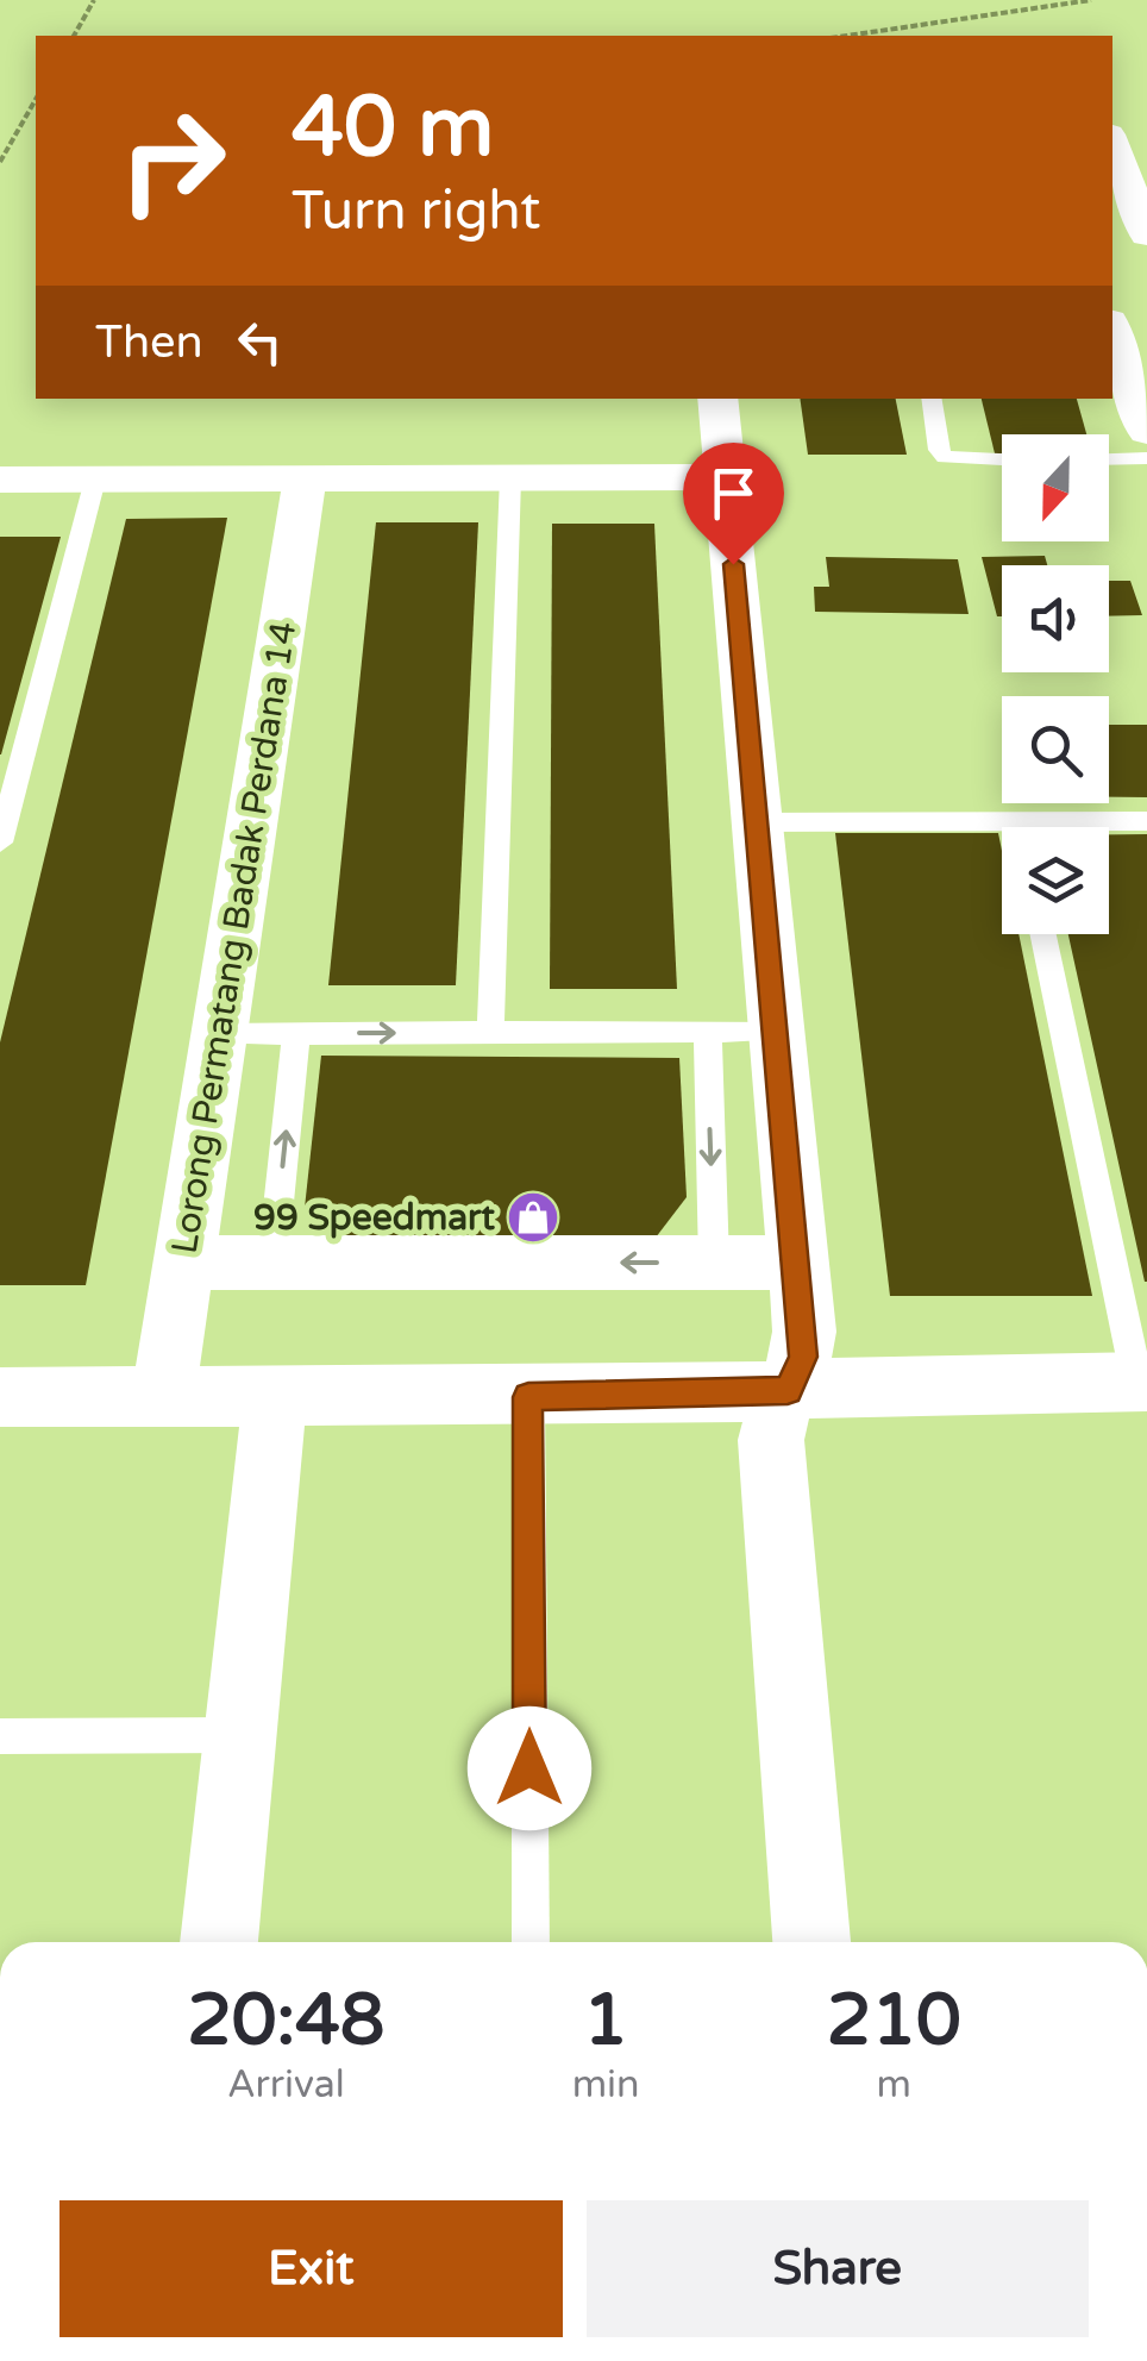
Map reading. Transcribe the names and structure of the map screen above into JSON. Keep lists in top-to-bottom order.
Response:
{
  "streets": {
    "street": ["Lorong Permatang Badak Perdana 14"]
  },
  "places": {
    "shop": ["99 Speedmart"]
  },
  "north": "bottom",
  "page": {
    "turn": ["40 m", "Turn right"],
    "then": "Then",
    "eta": [
      "20:48",
      "Arrival",
      "1",
      "min",
      "210",
      "m"
    ],
    "buttons": ["Exit", "Share"]
  }
}
